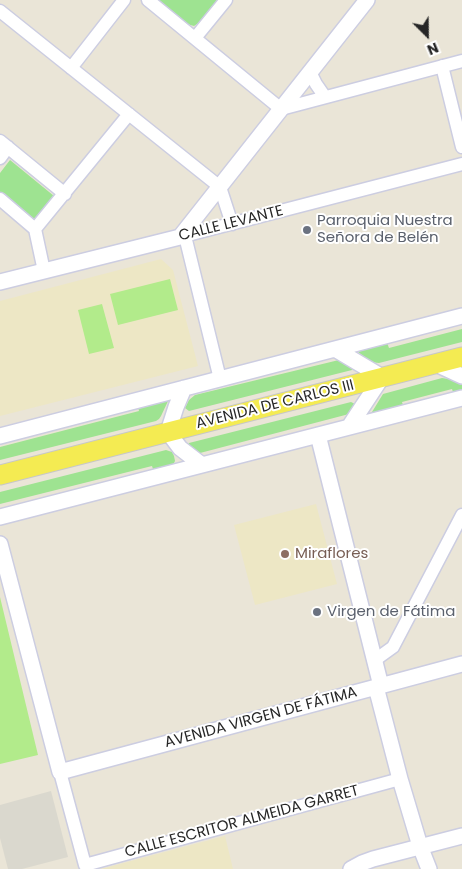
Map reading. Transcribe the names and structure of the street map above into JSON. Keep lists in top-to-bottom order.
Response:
{
  "streets": {
    "main road": ["AVENIDA DE CARLOS III"],
    "street": ["CALLE LEVANTE", "AVENIDA VIRGEN DE FÁTIMA", "CALLE ESCRITOR ALMEIDA GARRET"]
  },
  "crossings": [
    ["AVENIDA VIRGEN DE FÁTIMA", "CALLE ESCRITOR ALMEIDA GARRET"]
  ],
  "places": ["Parroquia Nuestra Señora de Belén", "Miraflores", "Virgen de Fátima"],
  "north": "bottom right"
}
